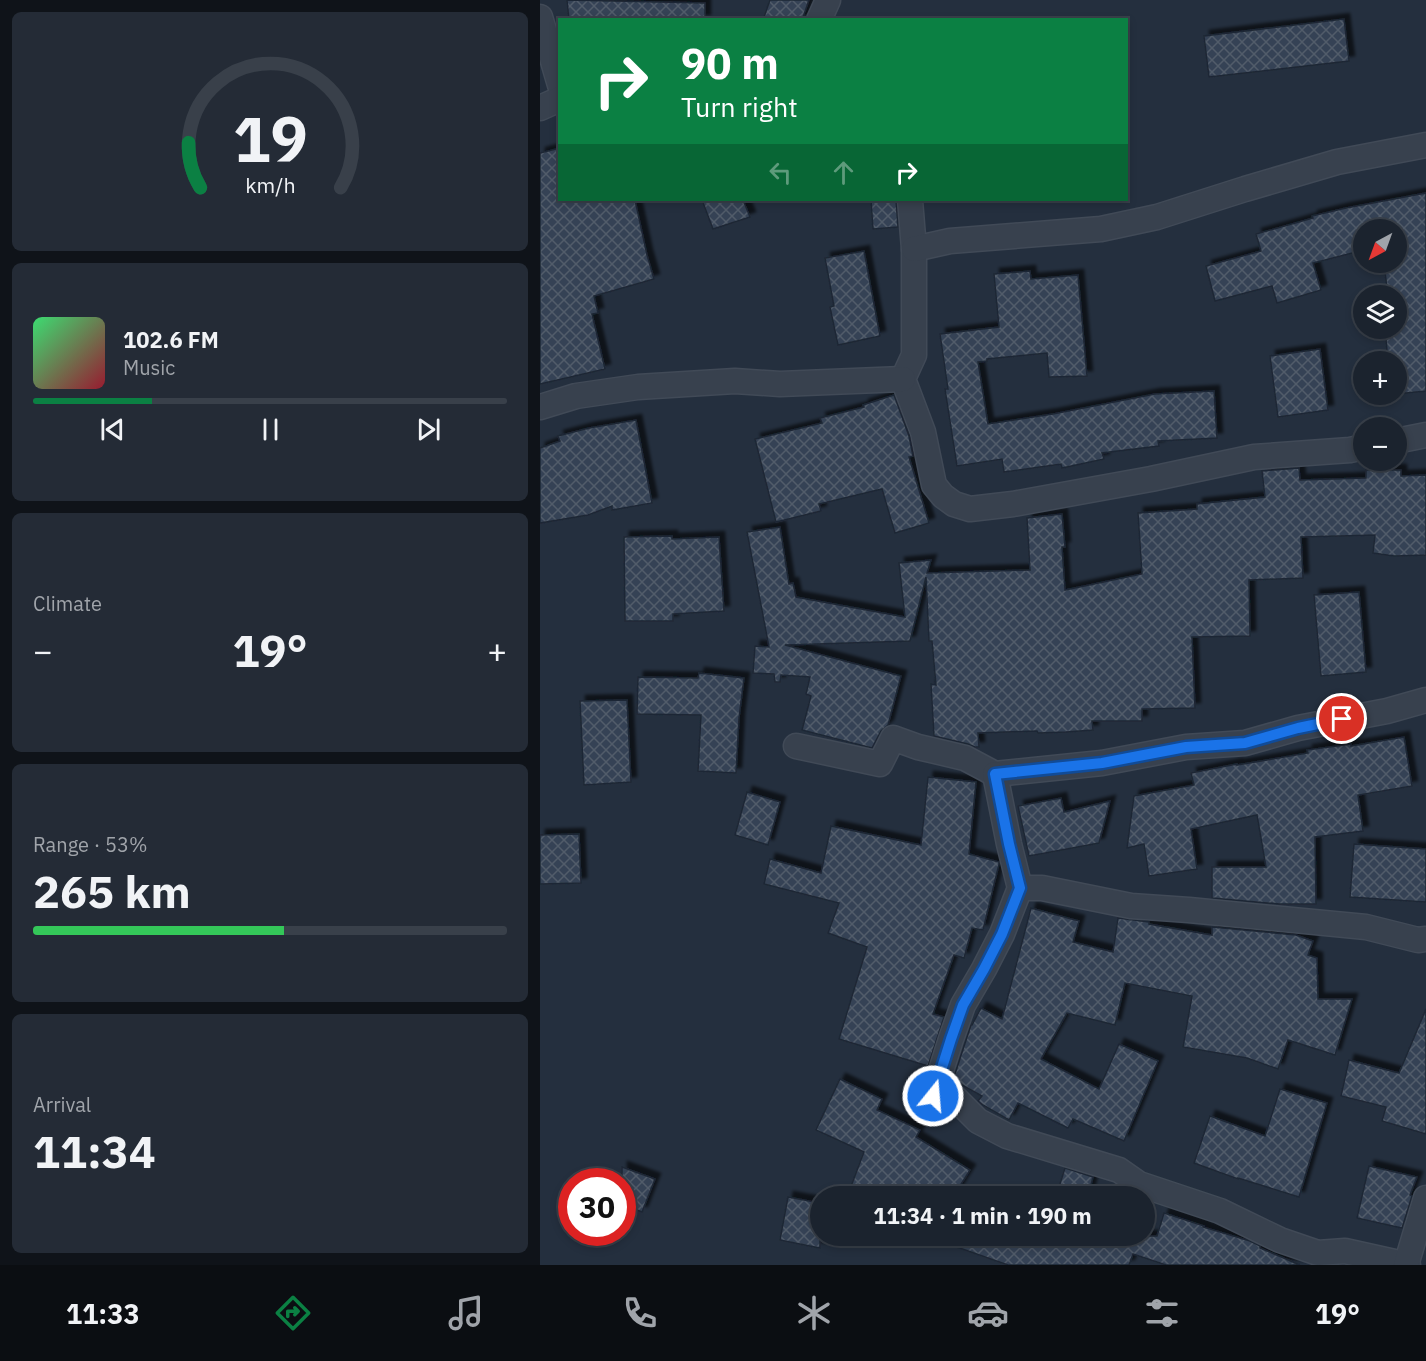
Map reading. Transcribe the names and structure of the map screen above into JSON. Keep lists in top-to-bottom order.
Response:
{
  "north": "bottom left",
  "page": {
    "turn": ["90 m", "Turn right"],
    "map_buttons": ["+", "−"],
    "song": ["102.6 FM", "Music"],
    "tile": [
      "Climate",
      ["Range · 53%", "265 km"],
      ["Arrival", "11:34"]
    ],
    "heat": ["−", "19°", "+"],
    "limit": "30",
    "trip": "11:34 · 1 min · 190 m",
    "tabs": ["11:33", "19°"],
    "gauge": ["19", "km/h"]
  }
}
